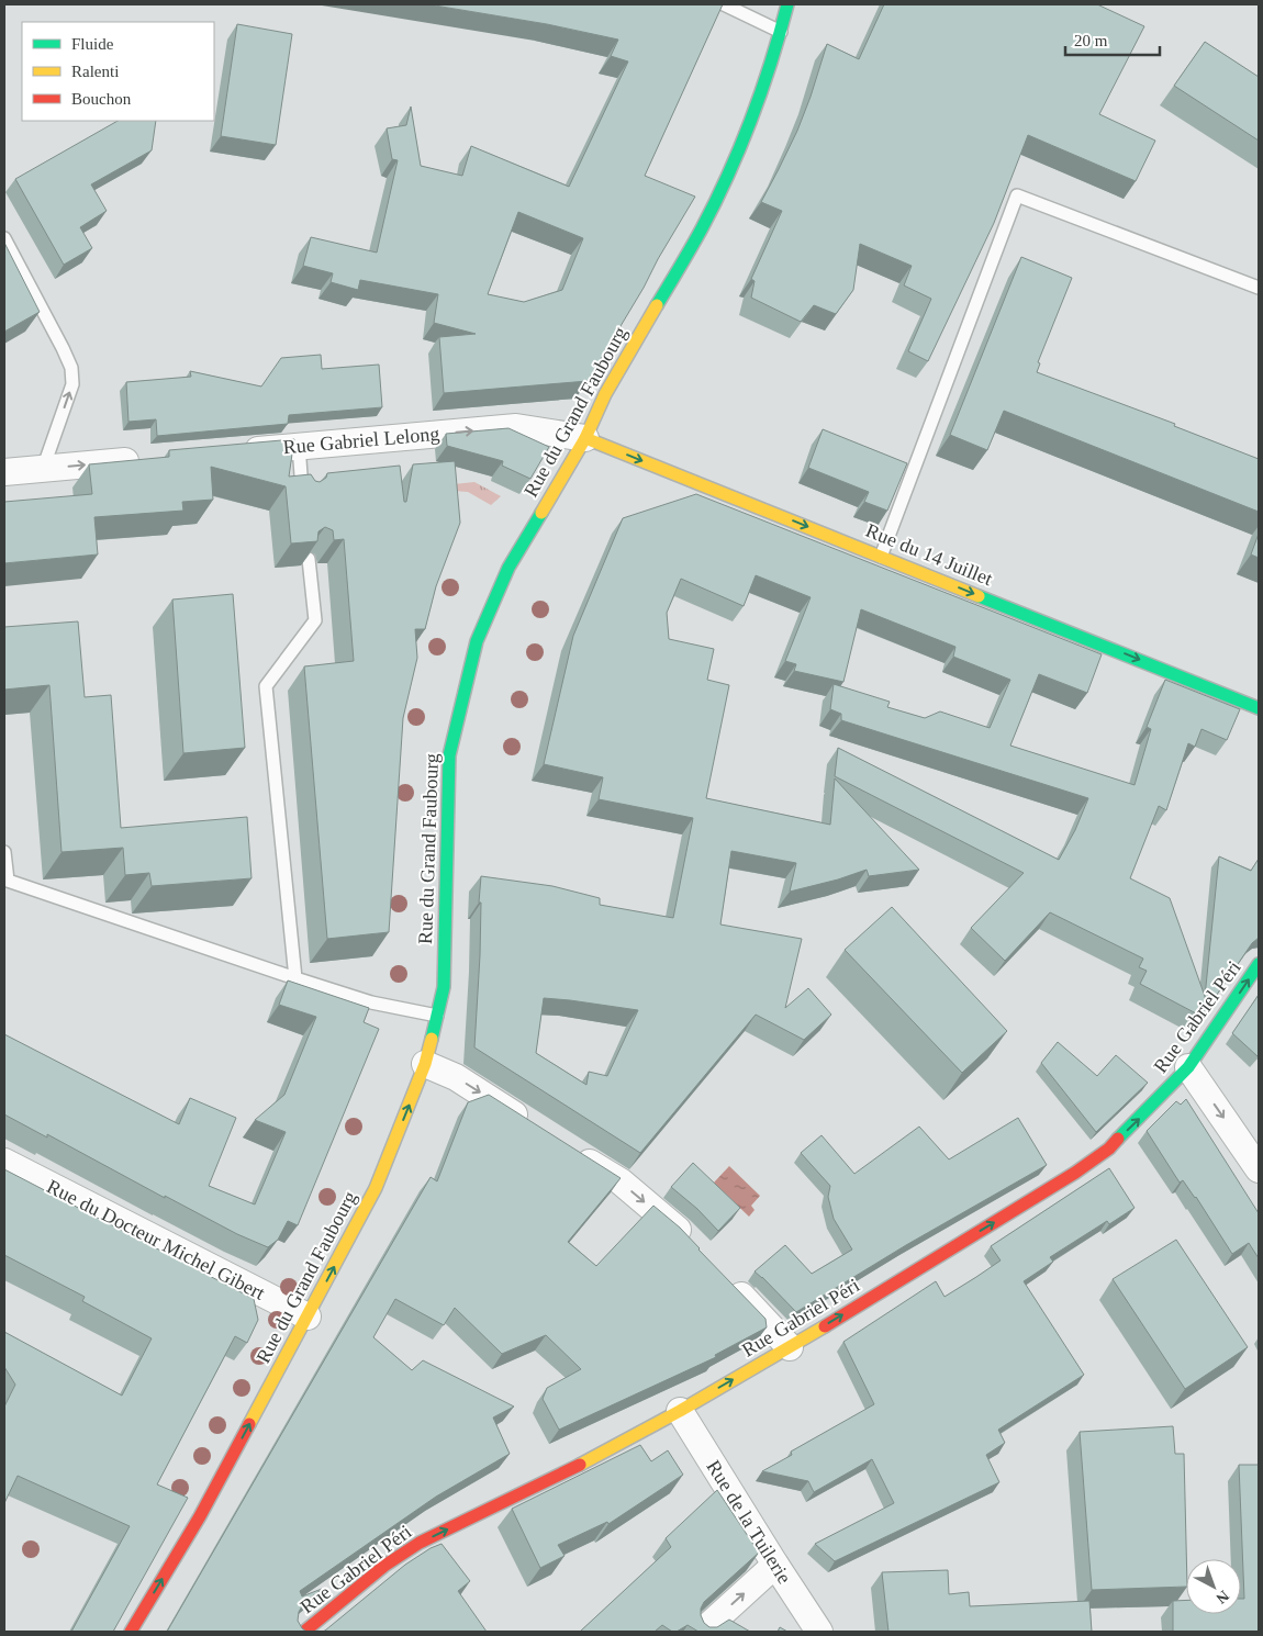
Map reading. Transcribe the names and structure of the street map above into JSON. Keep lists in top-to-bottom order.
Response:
{
  "streets": {
    "main road": ["Rue du Grand Faubourg", "Rue du 14 Juillet", "Rue Gabriel Péri"],
    "street": ["Rue Gabriel Lelong", "Rue du Docteur Michel Gibert", "Rue de la Tuilerie"]
  },
  "crossings": [
    ["Rue du Grand Faubourg", "Rue Gabriel Lelong"],
    ["Rue du Grand Faubourg", "Rue du 14 Juillet"],
    ["Rue du Grand Faubourg", "Rue du Docteur Michel Gibert"],
    ["Rue Gabriel Lelong", "Rue du 14 Juillet"],
    ["Rue Gabriel Péri", "Rue de la Tuilerie"]
  ],
  "one_way": [
    "Rue du Grand Faubourg",
    "Rue Gabriel Lelong",
    "Rue du 14 Juillet",
    "Rue Gabriel Péri"
  ],
  "legend": ["Fluide", "Ralenti", "Bouchon"],
  "scale_bar": "20 m",
  "north": "bottom right"
}
